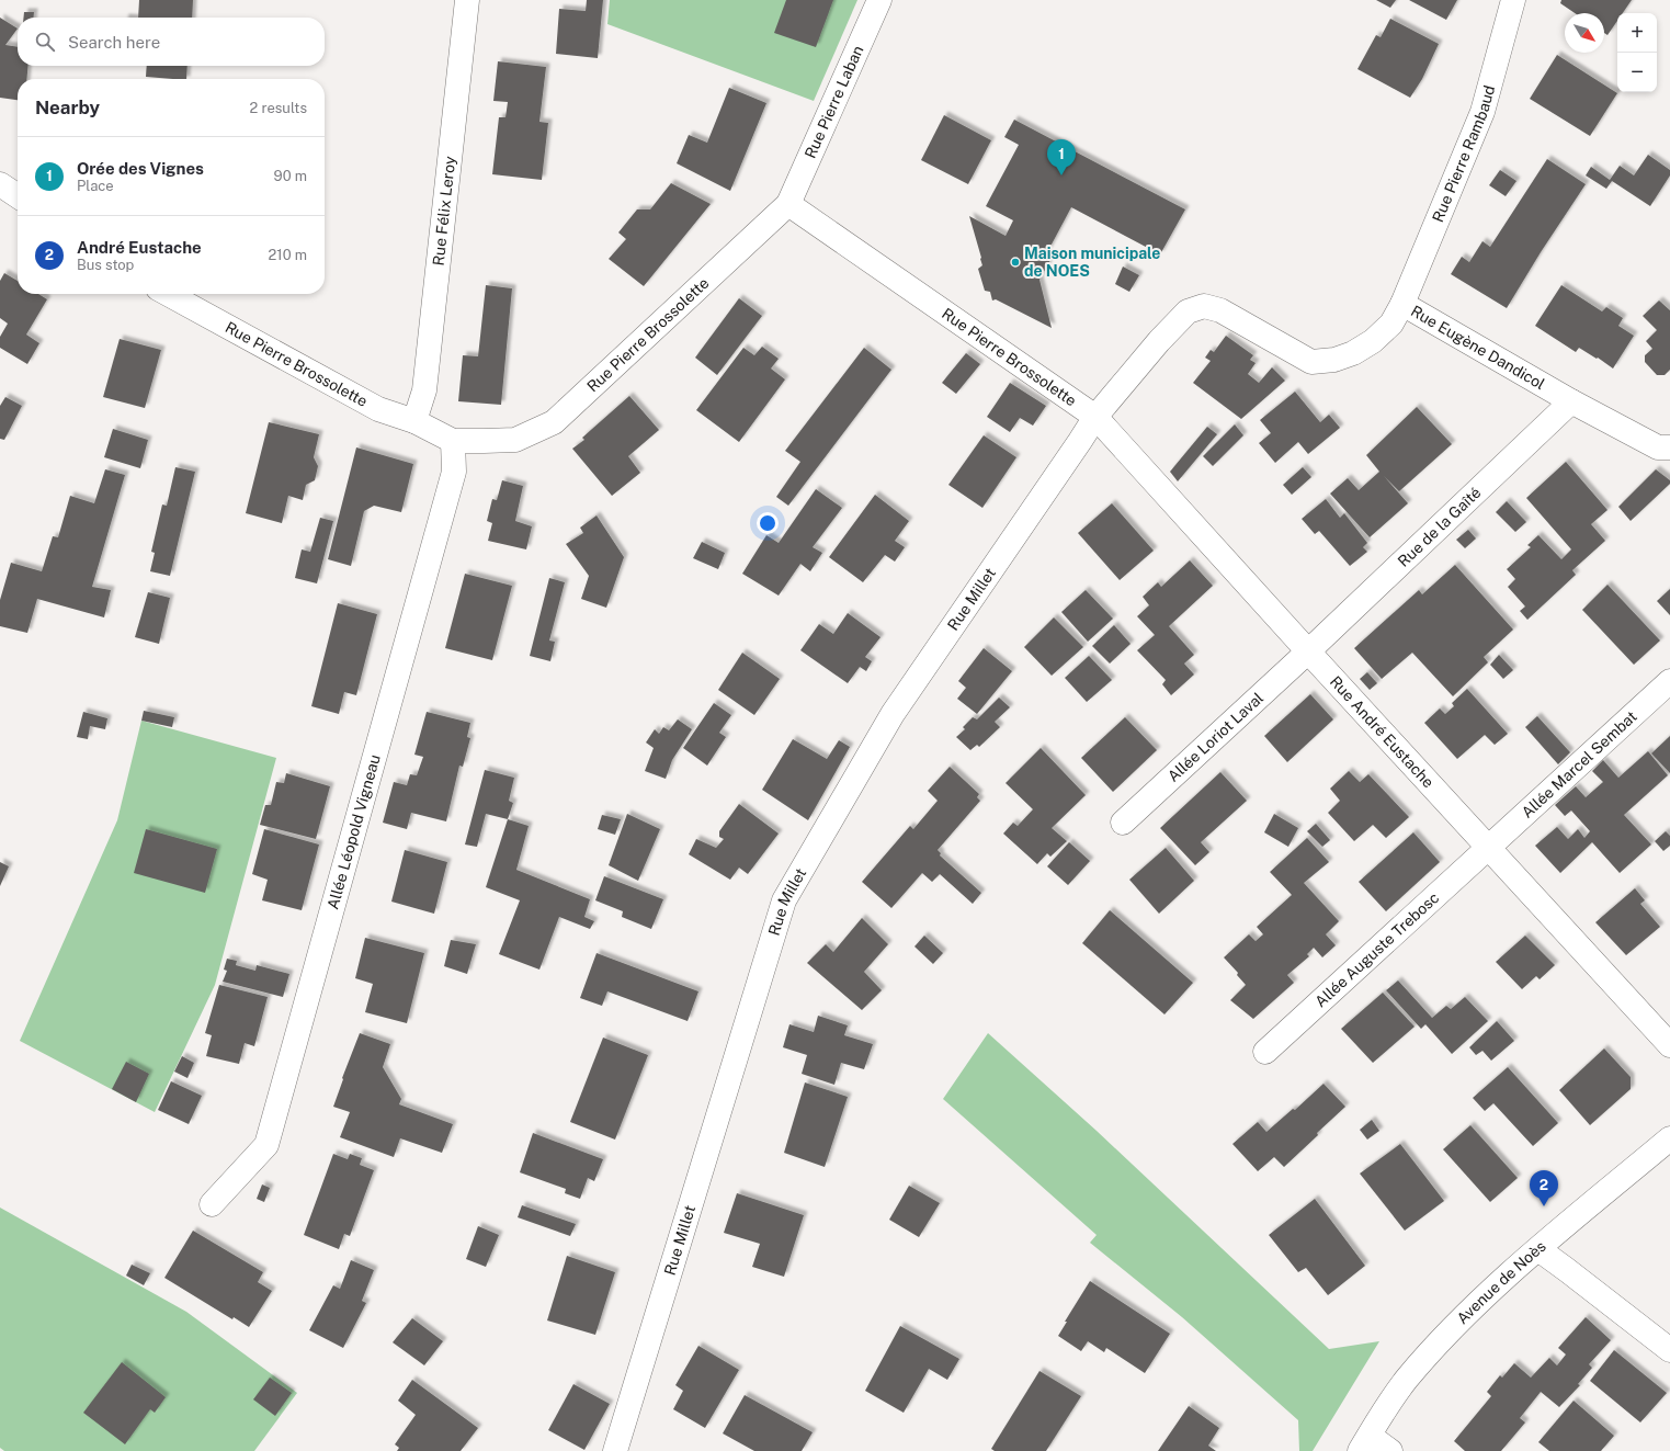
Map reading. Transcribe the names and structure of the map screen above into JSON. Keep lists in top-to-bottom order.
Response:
{
  "streets": {
    "street": [
      "Rue Pierre Laban",
      "Rue Pierre Rambaud",
      "Rue Félix Leroy",
      "Rue Pierre Brossolette",
      "Rue Eugène Dandicol",
      "Rue de la Gaîté",
      "Rue Millet",
      "Rue André Eustache",
      "Allée Loriot Laval",
      "Allée Marcel Sembat",
      "Allée Léopold Vigneau",
      "Allée Auguste Trebosc",
      "Avenue de Noès"
    ]
  },
  "crossings": [
    ["Rue Pierre Laban", "Rue Pierre Brossolette"],
    ["Rue Pierre Rambaud", "Rue Eugène Dandicol"],
    ["Rue Félix Leroy", "Rue Pierre Brossolette"],
    ["Rue Pierre Brossolette", "Rue Eugène Dandicol"],
    ["Rue Pierre Brossolette", "Rue Millet"],
    ["Rue Pierre Brossolette", "Rue André Eustache"],
    ["Rue Pierre Brossolette", "Allée Léopold Vigneau"],
    ["Rue Eugène Dandicol", "Rue de la Gaîté"],
    ["Rue Eugène Dandicol", "Rue Millet"],
    ["Rue Eugène Dandicol", "Rue André Eustache"],
    ["Rue de la Gaîté", "Rue André Eustache"],
    ["Rue de la Gaîté", "Allée Loriot Laval"],
    ["Rue Millet", "Rue André Eustache"],
    ["Rue André Eustache", "Allée Loriot Laval"],
    ["Rue André Eustache", "Allée Marcel Sembat"],
    ["Rue André Eustache", "Allée Auguste Trebosc"],
    ["Allée Marcel Sembat", "Allée Auguste Trebosc"]
  ],
  "places": ["Maison municipale de NOES"],
  "north": "bottom right",
  "page": {
    "map_buttons": ["+", "−"],
    "search": "Search here",
    "heading": ["Nearby", "2 results"],
    "list": [
      {
        "mark": "1",
        "name": "Orée des Vignes",
        "note": "Place",
        "value": "90 m"
      },
      {
        "mark": "2",
        "name": "André Eustache",
        "note": "Bus stop",
        "value": "210 m"
      }
    ],
    "pins": ["1", "2"]
  }
}
